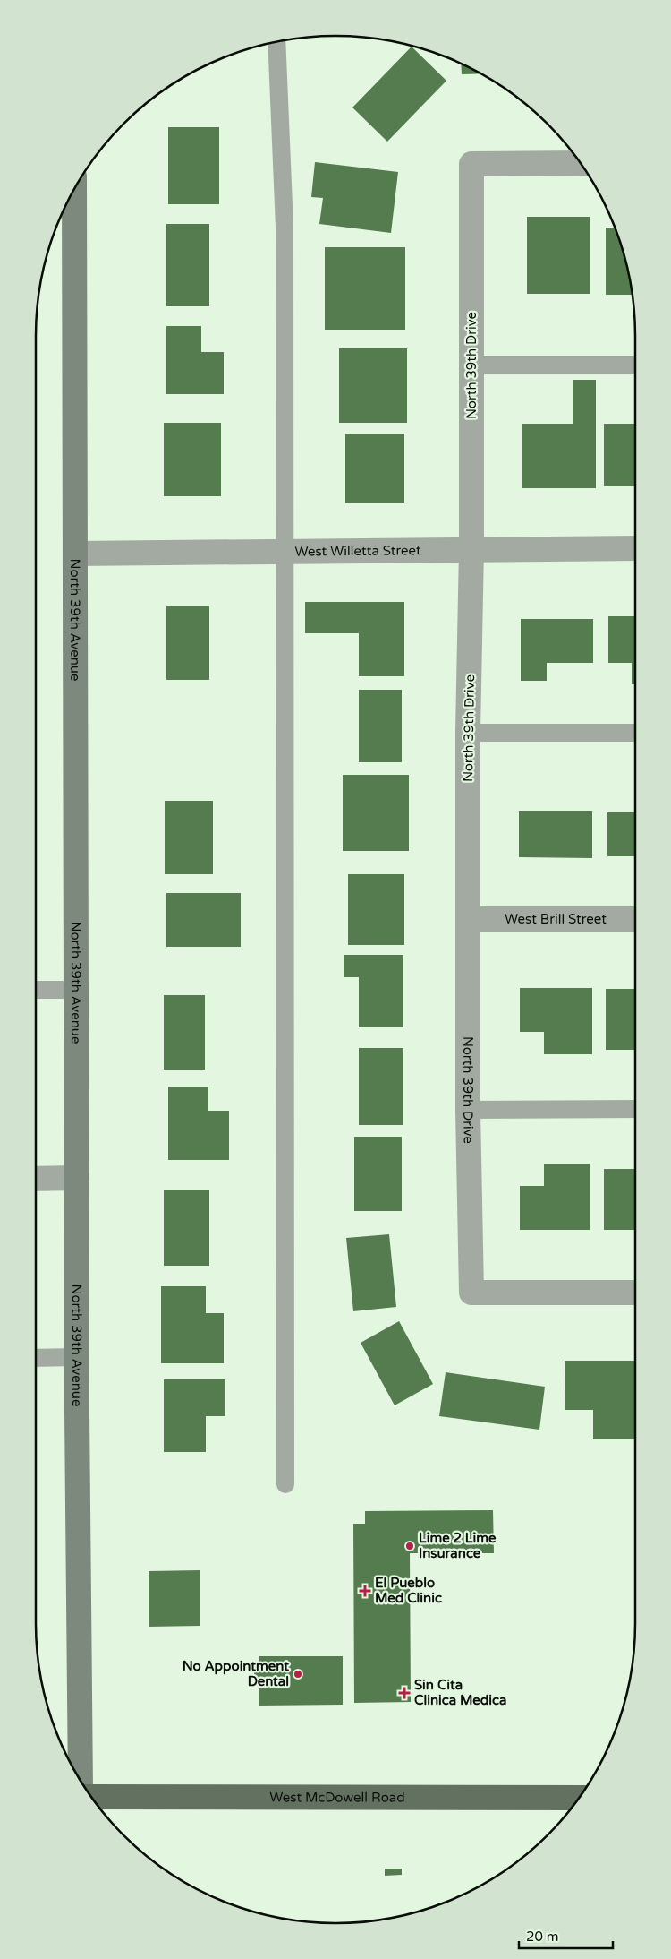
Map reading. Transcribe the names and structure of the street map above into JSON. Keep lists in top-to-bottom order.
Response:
{
  "streets": {
    "main road": ["West McDowell Road"],
    "street": [
      "North 39th Drive",
      "West Willetta Street",
      "North 39th Avenue",
      "West Brill Street"
    ]
  },
  "crossings": [
    ["North 39th Drive", "West Willetta Street"],
    ["North 39th Drive", "West Brill Street"],
    ["West Willetta Street", "North 39th Avenue"]
  ],
  "places": {
    "other": ["Lime 2 Lime Insurance", "No Appointment Dental"],
    "health": ["El Pueblo Med Clinic", "Sin Cita Clinica Medica"]
  },
  "scale_bar": "20 m"
}
